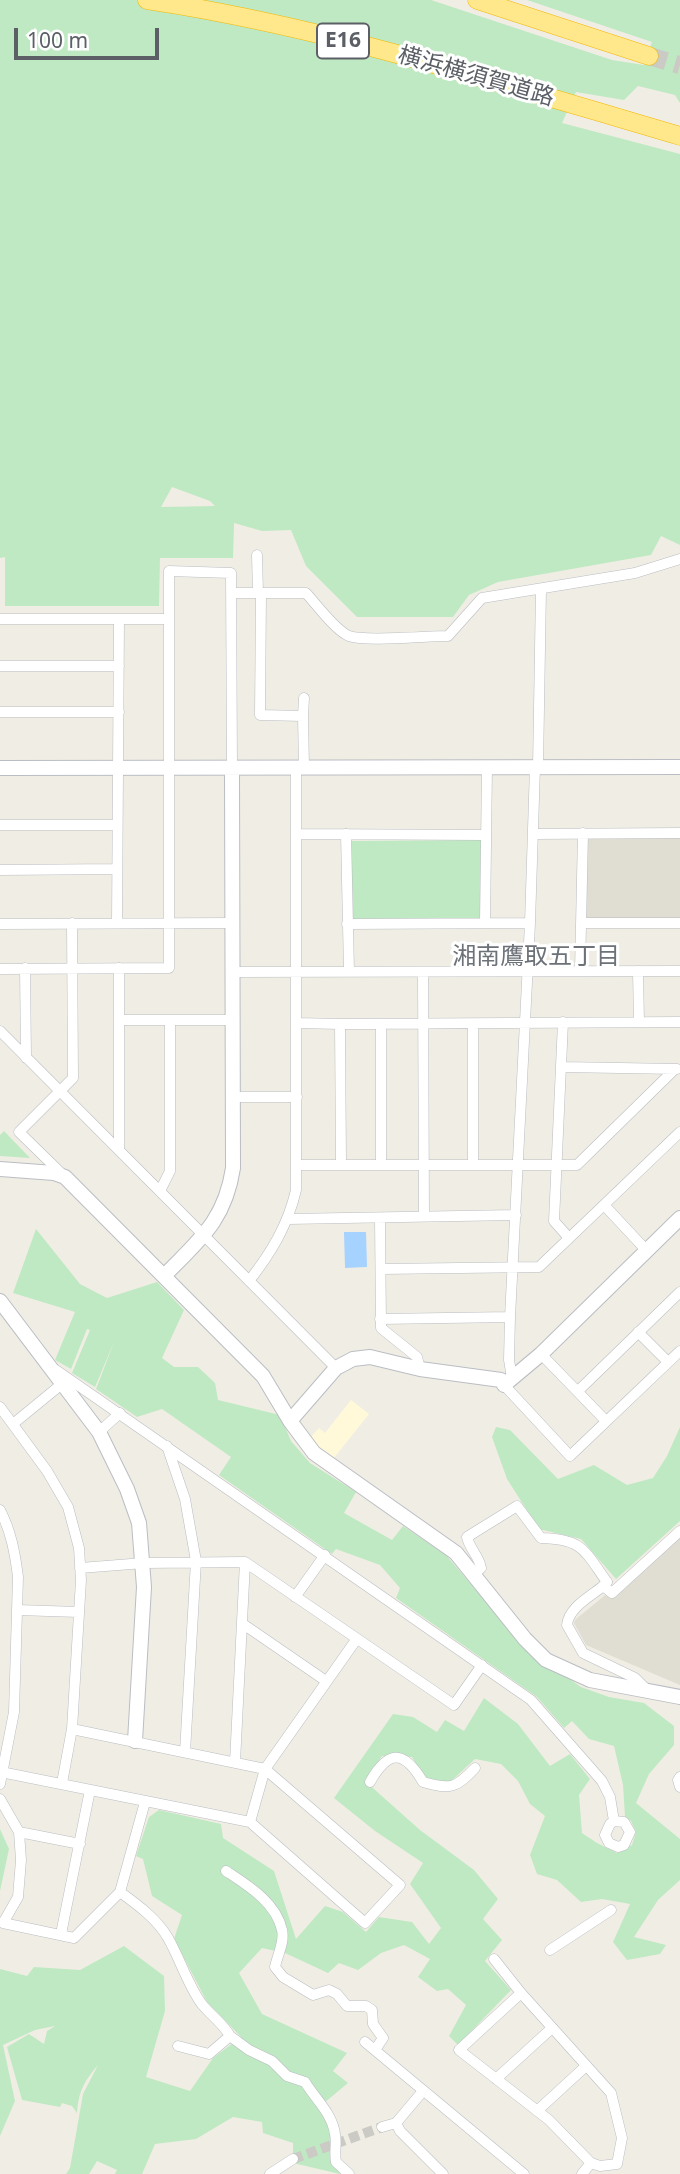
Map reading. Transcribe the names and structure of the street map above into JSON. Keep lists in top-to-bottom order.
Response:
{
  "streets": {
    "highway": ["E16", "横浜横須賀道路"]
  },
  "districts": ["湘南鷹取五丁目"],
  "scale_bar": "100 m"
}
